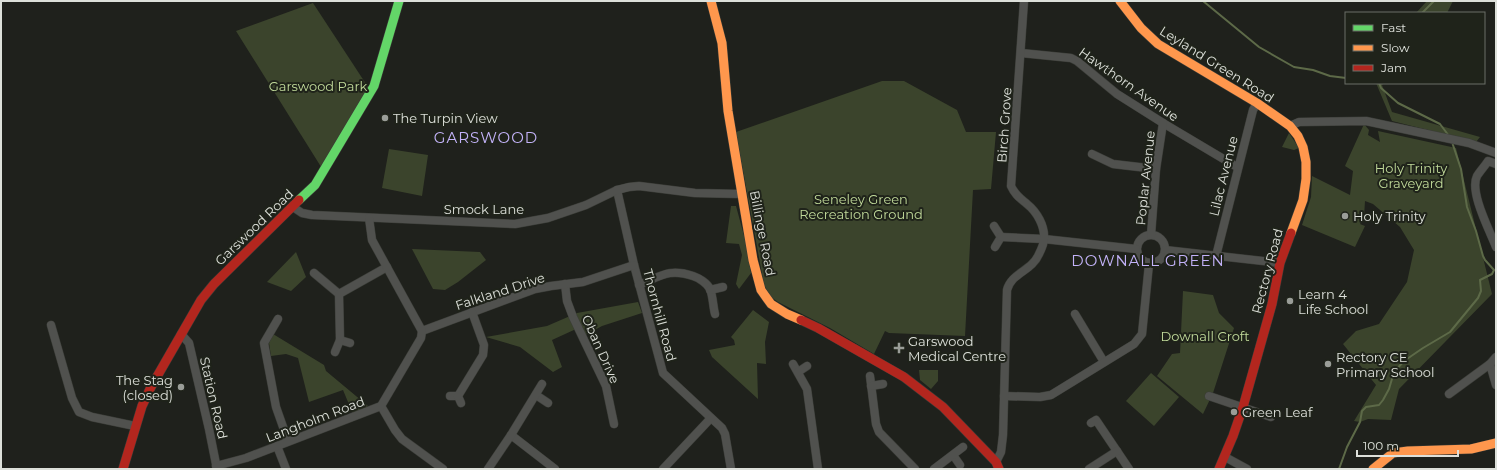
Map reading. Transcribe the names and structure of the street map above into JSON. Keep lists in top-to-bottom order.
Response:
{
  "streets": {
    "street": [
      "Leyland Green Road",
      "Hawthorn Avenue",
      "Birch Grove",
      "Lilac Avenue",
      "Poplar Avenue",
      "Smock Lane",
      "Garswood Road",
      "Billinge Road",
      "Rectory Road",
      "Falkland Drive",
      "Thornhill Road",
      "Oban Drive",
      "Station Road",
      "Langholm Road"
    ]
  },
  "crossings": [
    ["Leyland Green Road", "Lilac Avenue"],
    ["Leyland Green Road", "Rectory Road"],
    ["Hawthorn Avenue", "Birch Grove"],
    ["Hawthorn Avenue", "Lilac Avenue"],
    ["Hawthorn Avenue", "Poplar Avenue"],
    ["Smock Lane", "Garswood Road"],
    ["Smock Lane", "Billinge Road"],
    ["Smock Lane", "Thornhill Road"],
    ["Garswood Road", "Station Road"],
    ["Falkland Drive", "Thornhill Road"],
    ["Falkland Drive", "Oban Drive"],
    ["Falkland Drive", "Langholm Road"],
    ["Station Road", "Langholm Road"]
  ],
  "districts": ["GARSWOOD", "DOWNALL GREEN"],
  "parks": [
    "Garswood Park",
    "Holy Trinity Graveyard",
    "Seneley Green Recreation Ground",
    "Downall Croft"
  ],
  "places": {
    "other": [
      "The Turpin View",
      "Holy Trinity",
      "Learn 4 Life School",
      "Rectory CE Primary School",
      "The Stag (closed)",
      "Green Leaf"
    ],
    "health": ["Garswood Medical Centre"]
  },
  "legend": ["Fast", "Slow", "Jam"],
  "scale_bar": "100 m"
}
